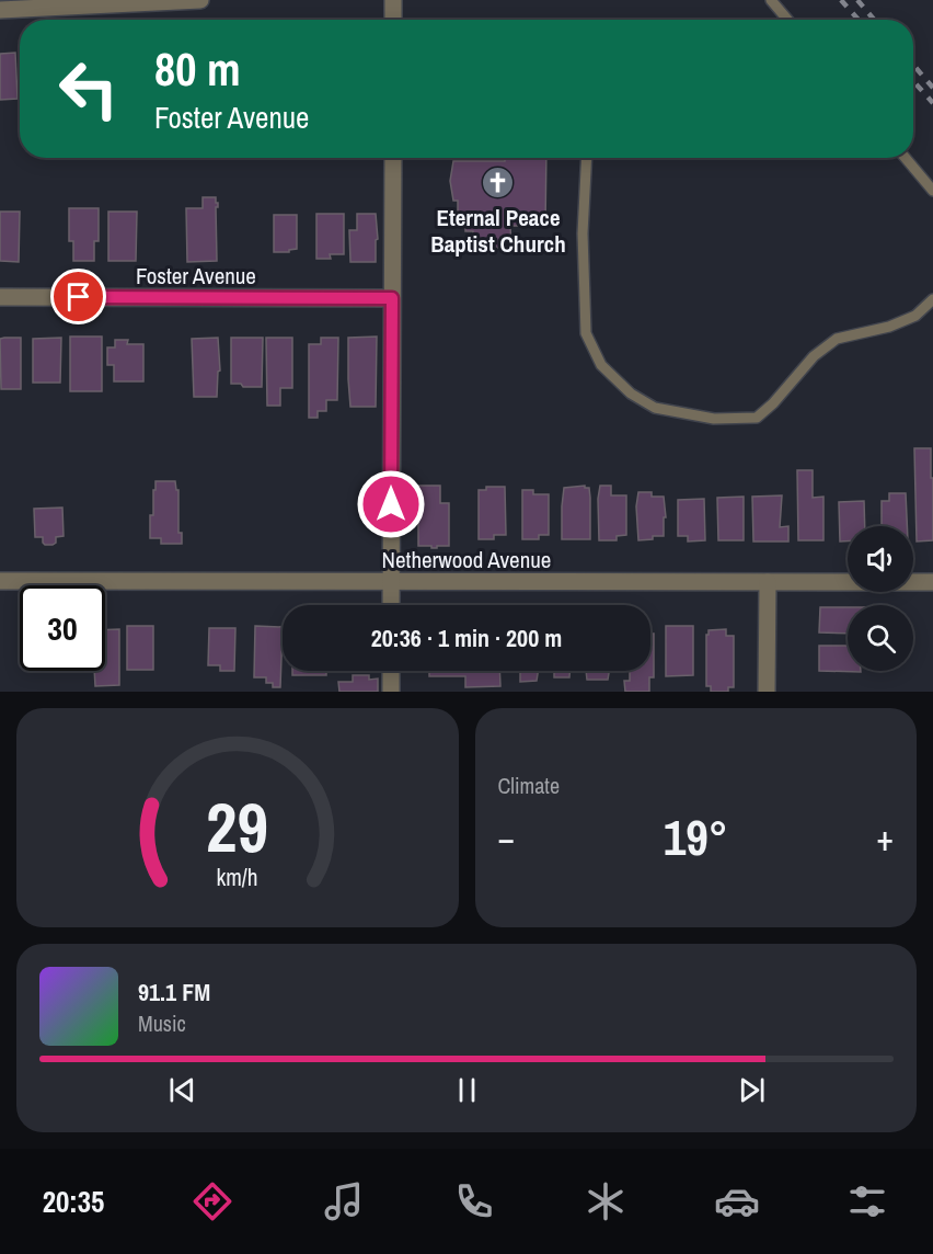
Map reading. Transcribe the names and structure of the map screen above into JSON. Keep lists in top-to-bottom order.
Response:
{
  "streets": {
    "street": ["Foster Avenue", "Netherwood Avenue"]
  },
  "places": {
    "church": ["Eternal Peace Baptist Church"]
  },
  "page": {
    "turn": ["80 m", "Foster Avenue"],
    "limit": "30",
    "trip": "20:36 · 1 min · 200 m",
    "tile": "Climate",
    "heat": ["−", "19°", "+"],
    "song": ["91.1 FM", "Music"],
    "tabs": "20:35",
    "gauge": ["29", "km/h"]
  }
}
